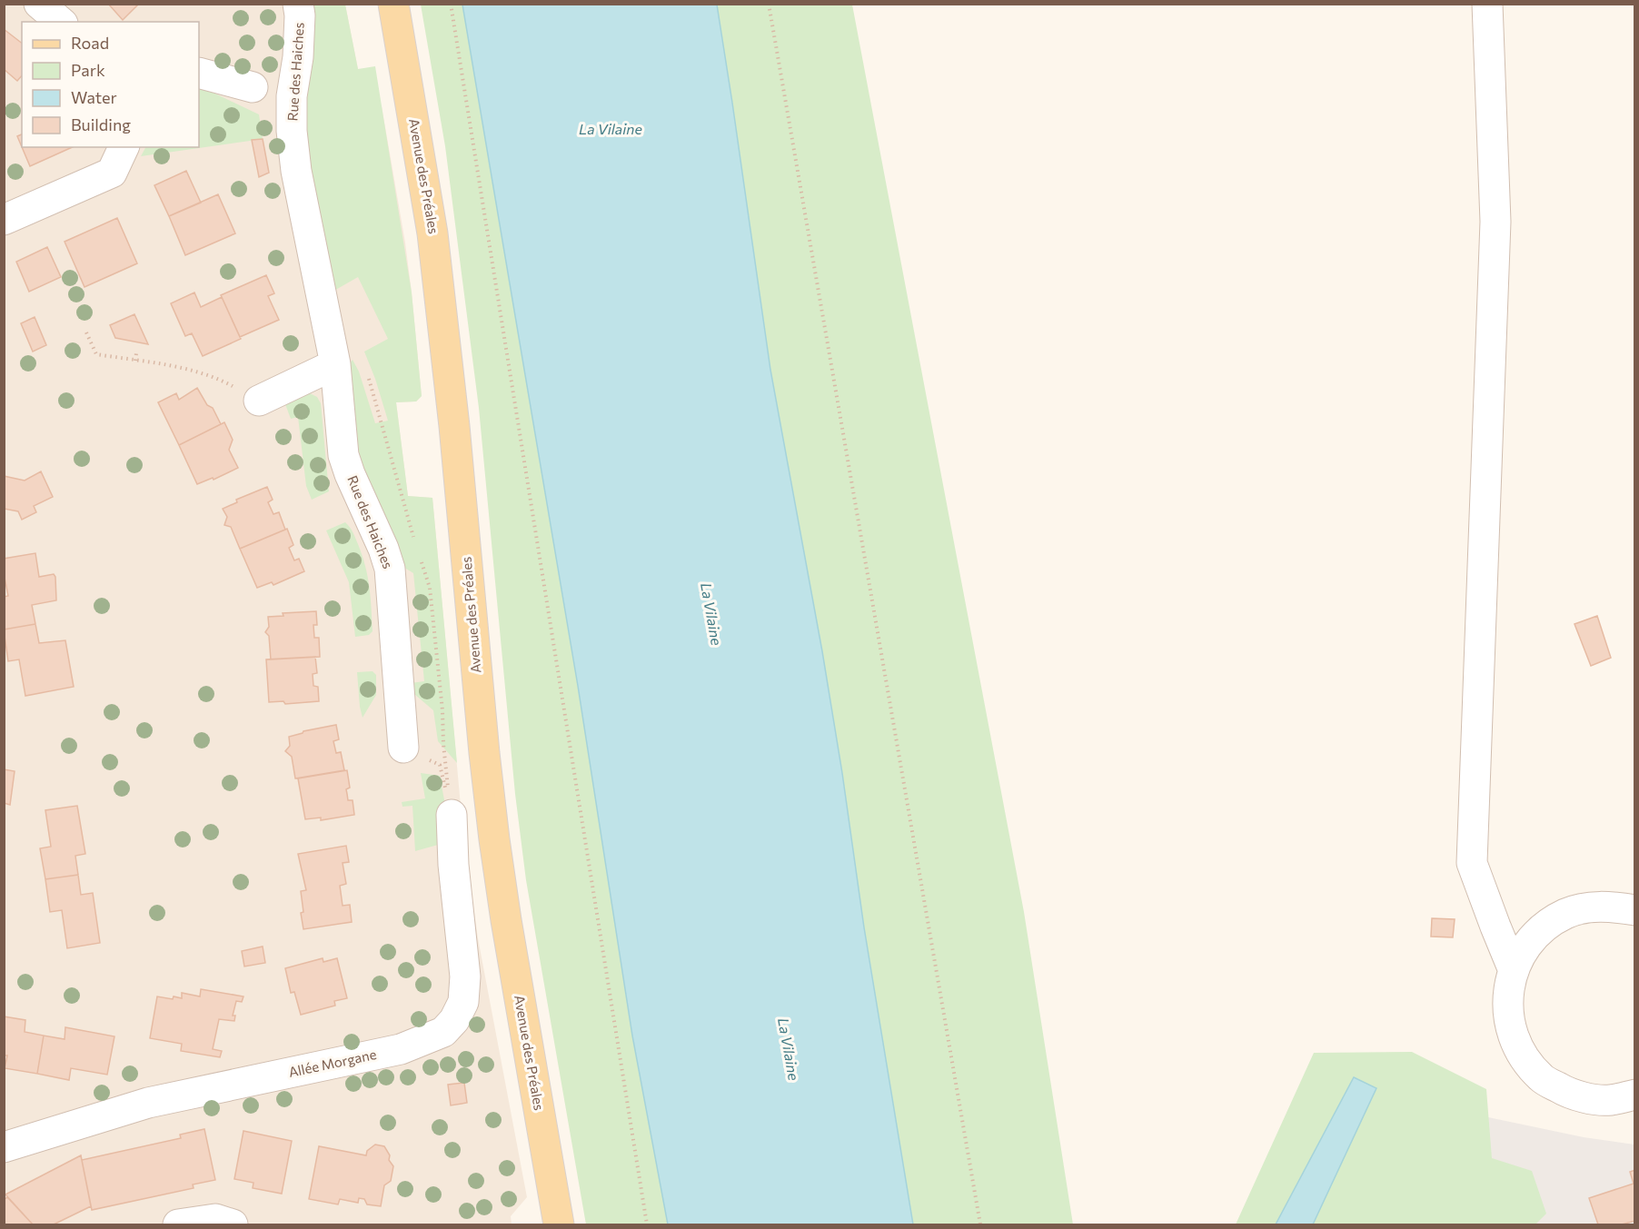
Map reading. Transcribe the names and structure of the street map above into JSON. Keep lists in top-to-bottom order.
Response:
{
  "streets": {
    "main road": ["Avenue des Préales"],
    "street": ["Rue des Haiches", "Allée Morgane"]
  },
  "water": ["La Vilaine"],
  "legend": [
    "Road",
    "Park",
    "Water",
    "Building"
  ]
}
